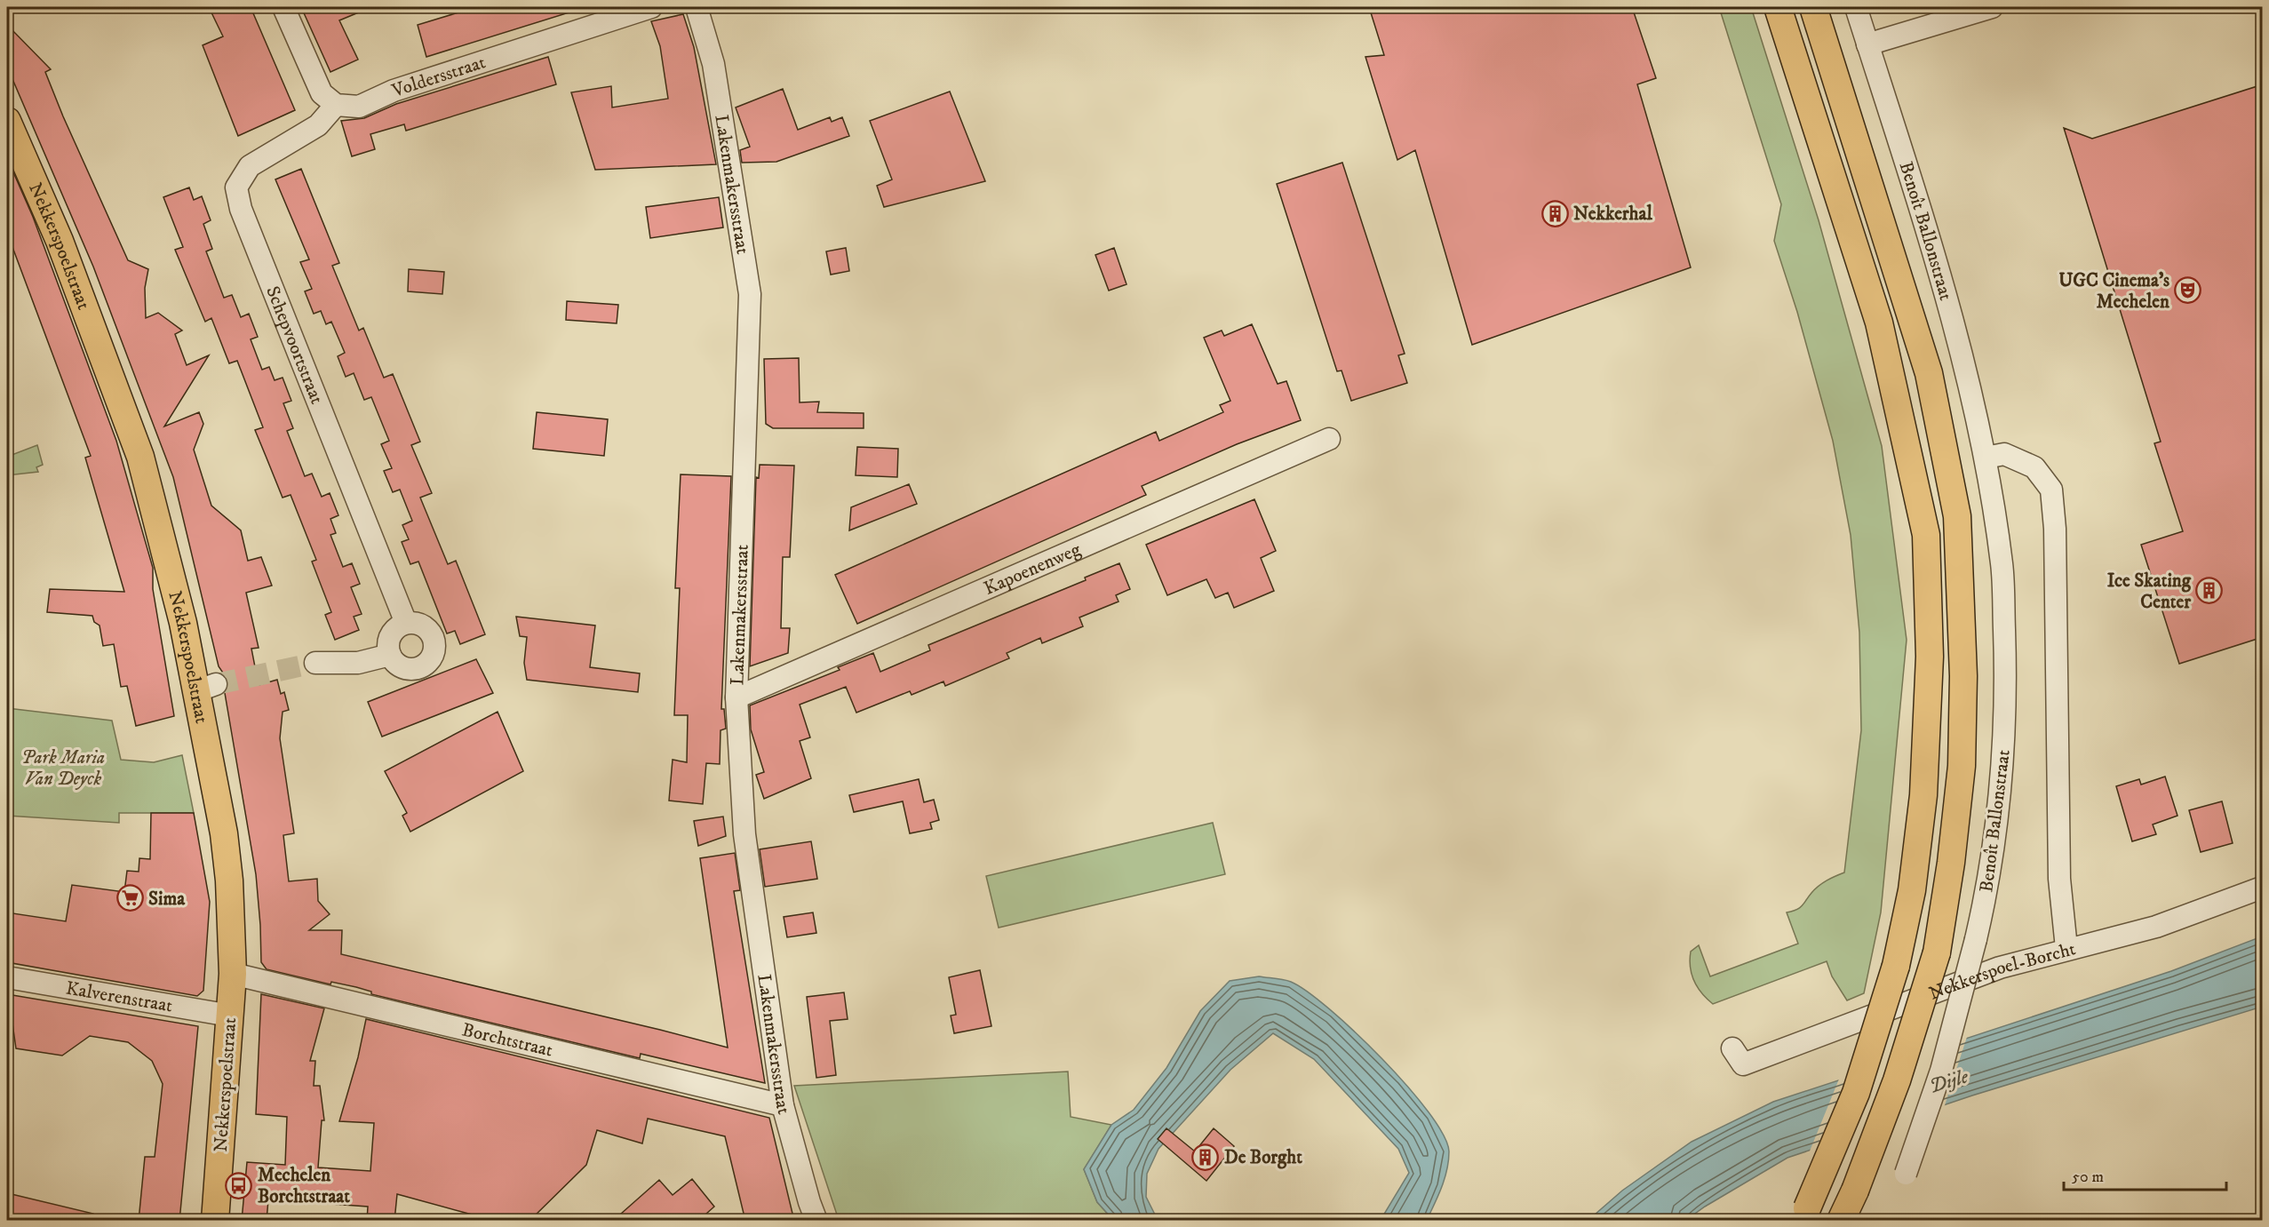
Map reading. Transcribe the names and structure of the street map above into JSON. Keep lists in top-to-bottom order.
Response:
{
  "streets": {
    "main road": ["Nekkerspoelstraat"],
    "street": [
      "Voldersstraat",
      "Lakenmakersstraat",
      "Benoît Ballonstraat",
      "Schepvoortstraat",
      "Kapoenenweg",
      "Nekkerspoel-Borcht",
      "Kalverenstraat",
      "Borchtstraat"
    ]
  },
  "crossings": [
    ["Voldersstraat", "Schepvoortstraat"],
    ["Lakenmakersstraat", "Kapoenenweg"],
    ["Lakenmakersstraat", "Borchtstraat"],
    ["Nekkerspoelstraat", "Kalverenstraat"],
    ["Nekkerspoelstraat", "Borchtstraat"]
  ],
  "water": ["Dijle"],
  "parks": ["Park Maria Van Deyck"],
  "places": {
    "building": ["Nekkerhal", "Ice Skating Center", "De Borght"],
    "theatre": ["UGC Cinema's Mechelen"],
    "supermarket": ["Sima"],
    "bus stop": ["Mechelen Borchtstraat"]
  },
  "scale_bar": "50 m"
}
